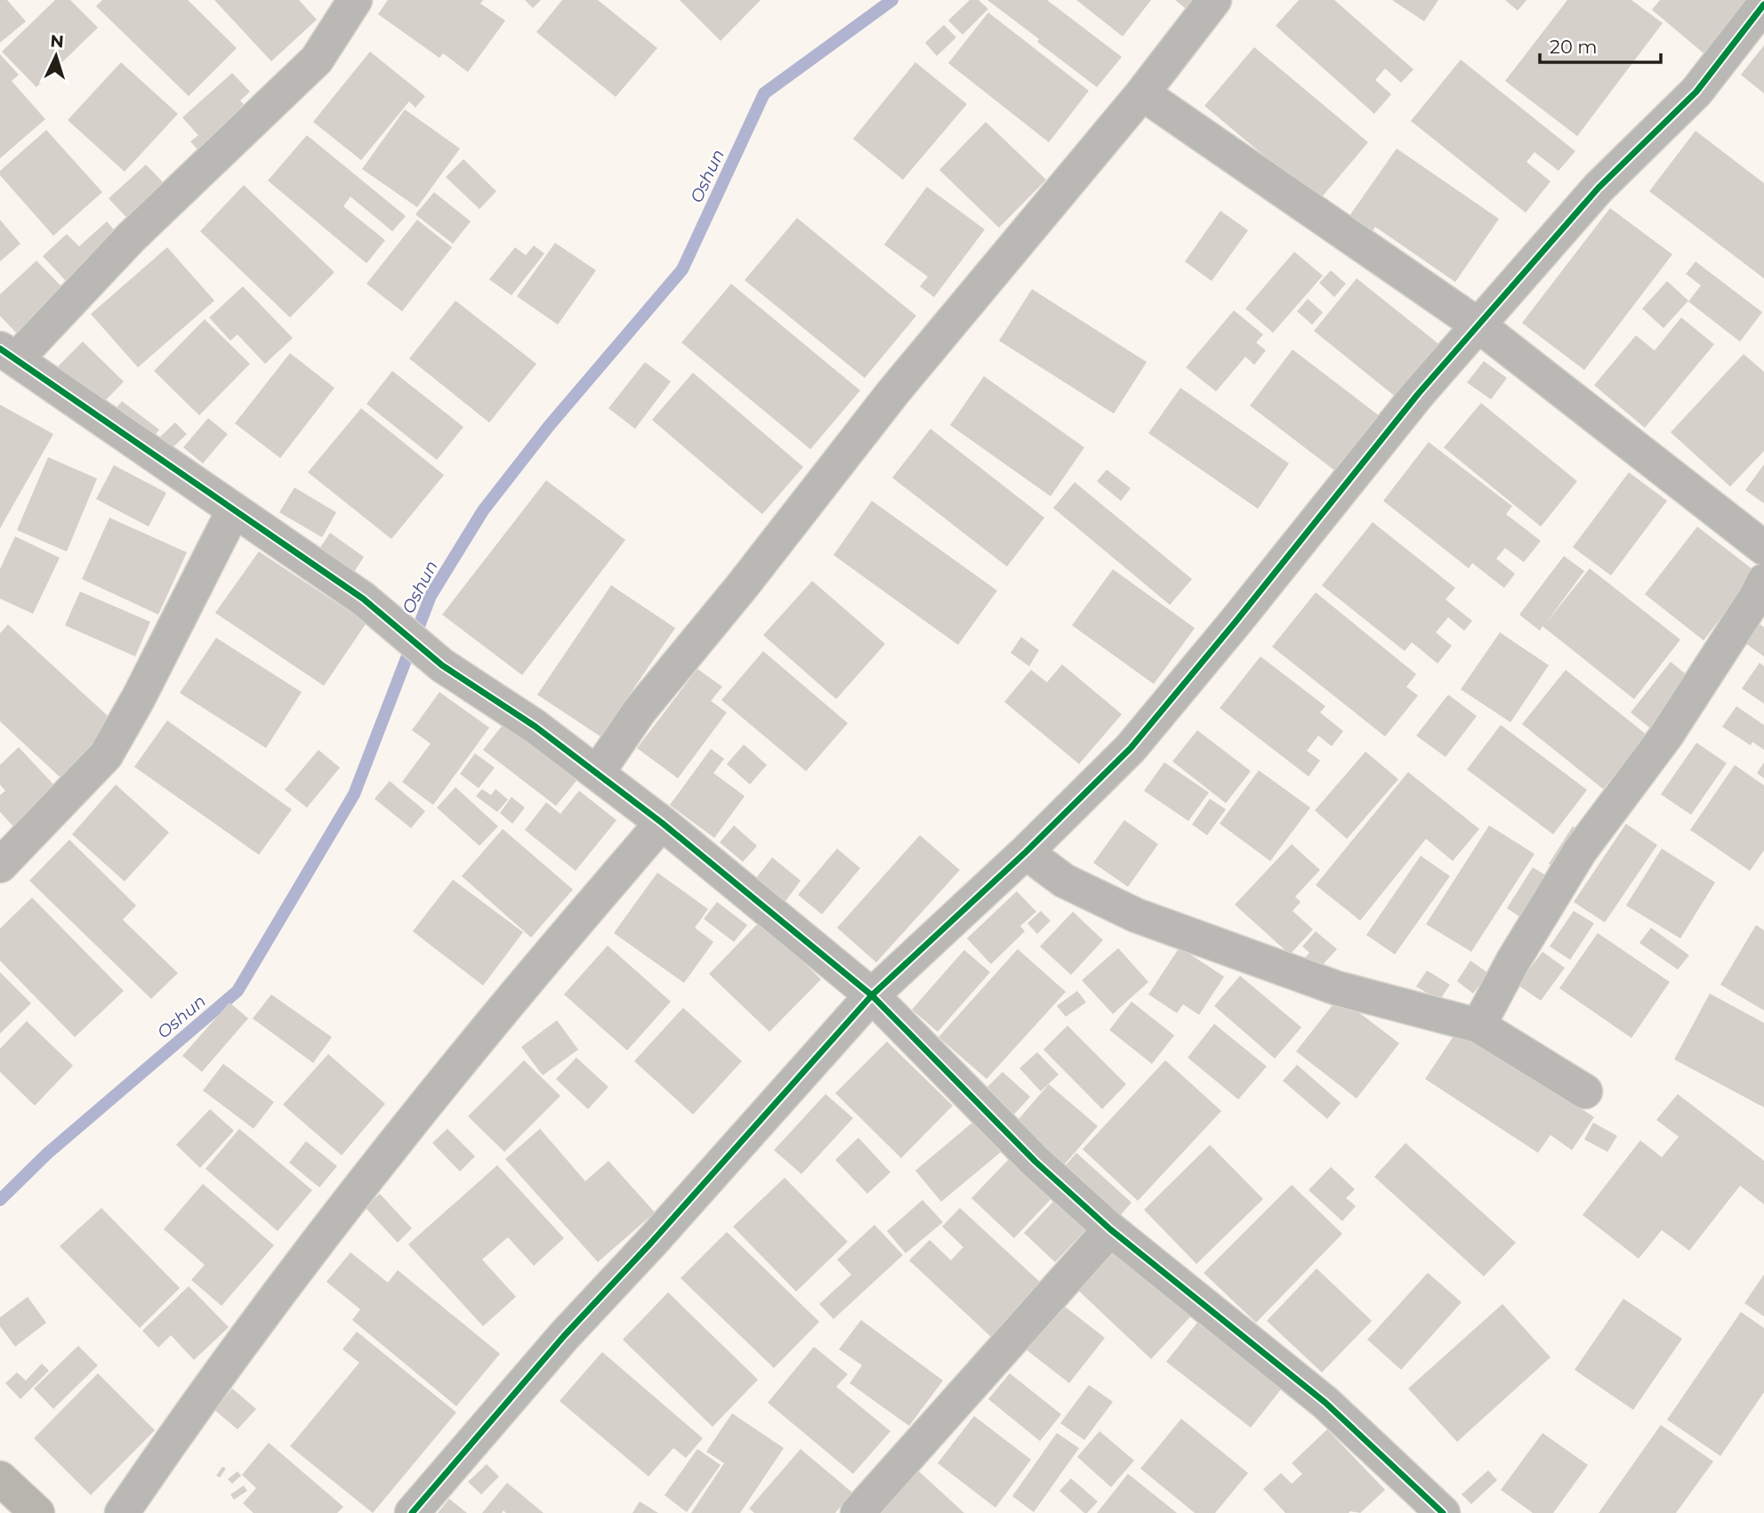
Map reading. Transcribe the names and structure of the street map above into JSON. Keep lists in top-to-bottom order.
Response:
{
  "water": ["Oshun"],
  "scale_bar": "20 m",
  "north": "top"
}
